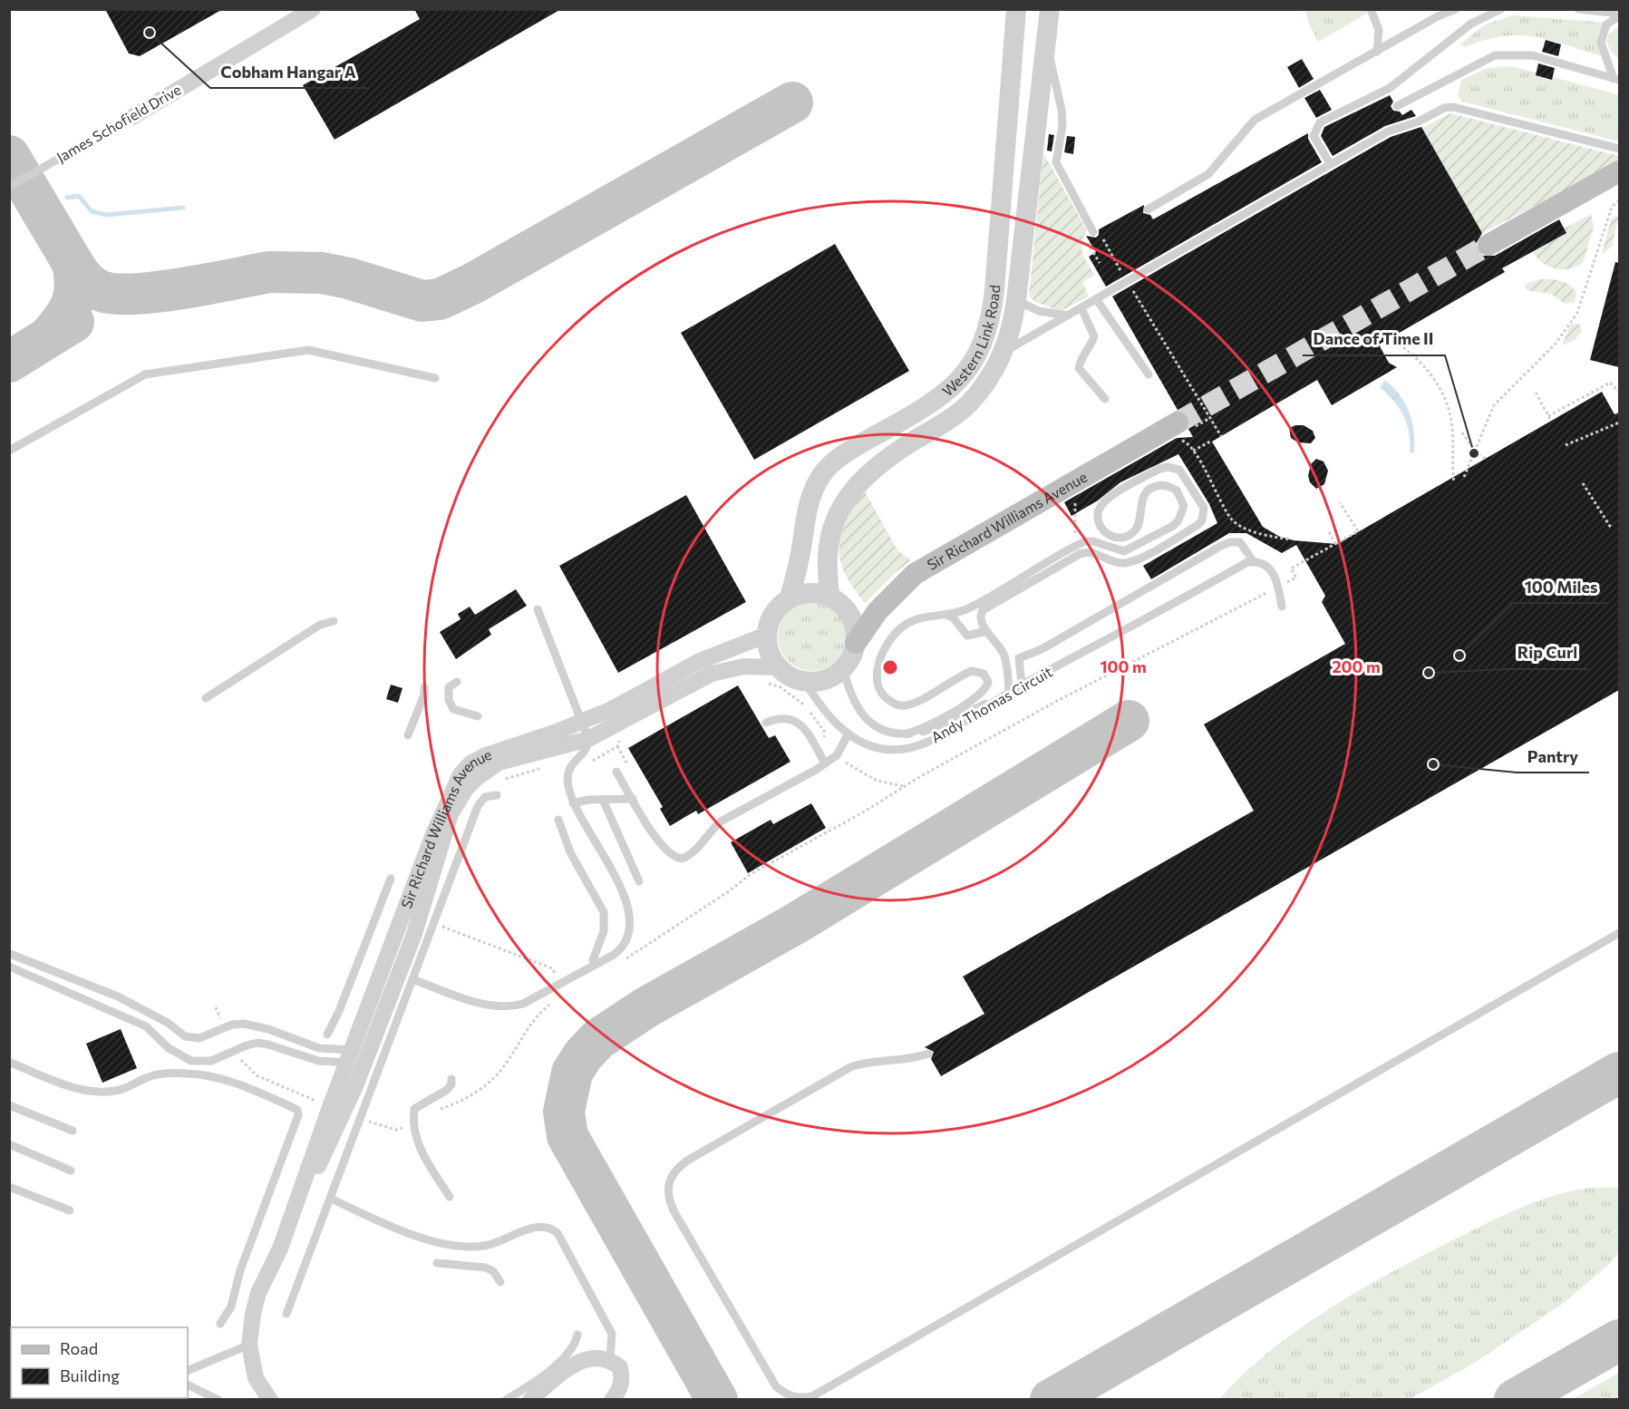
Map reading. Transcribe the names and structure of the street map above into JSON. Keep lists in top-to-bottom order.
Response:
{
  "streets": {
    "main road": ["Sir Richard Williams Avenue"],
    "street": ["James Schofield Drive", "Western Link Road"],
    "lane": ["Andy Thomas Circuit"]
  },
  "crossings": [
    ["Western Link Road", "Sir Richard Williams Avenue"],
    ["Western Link Road", "Andy Thomas Circuit"],
    ["Sir Richard Williams Avenue", "Andy Thomas Circuit"]
  ],
  "places": [
    "Cobham Hangar A",
    "Dance of Time II",
    "100 Miles",
    "Rip Curl",
    "Pantry"
  ],
  "legend": ["Road", "Building"],
  "rings": ["100 m", "200 m"]
}
